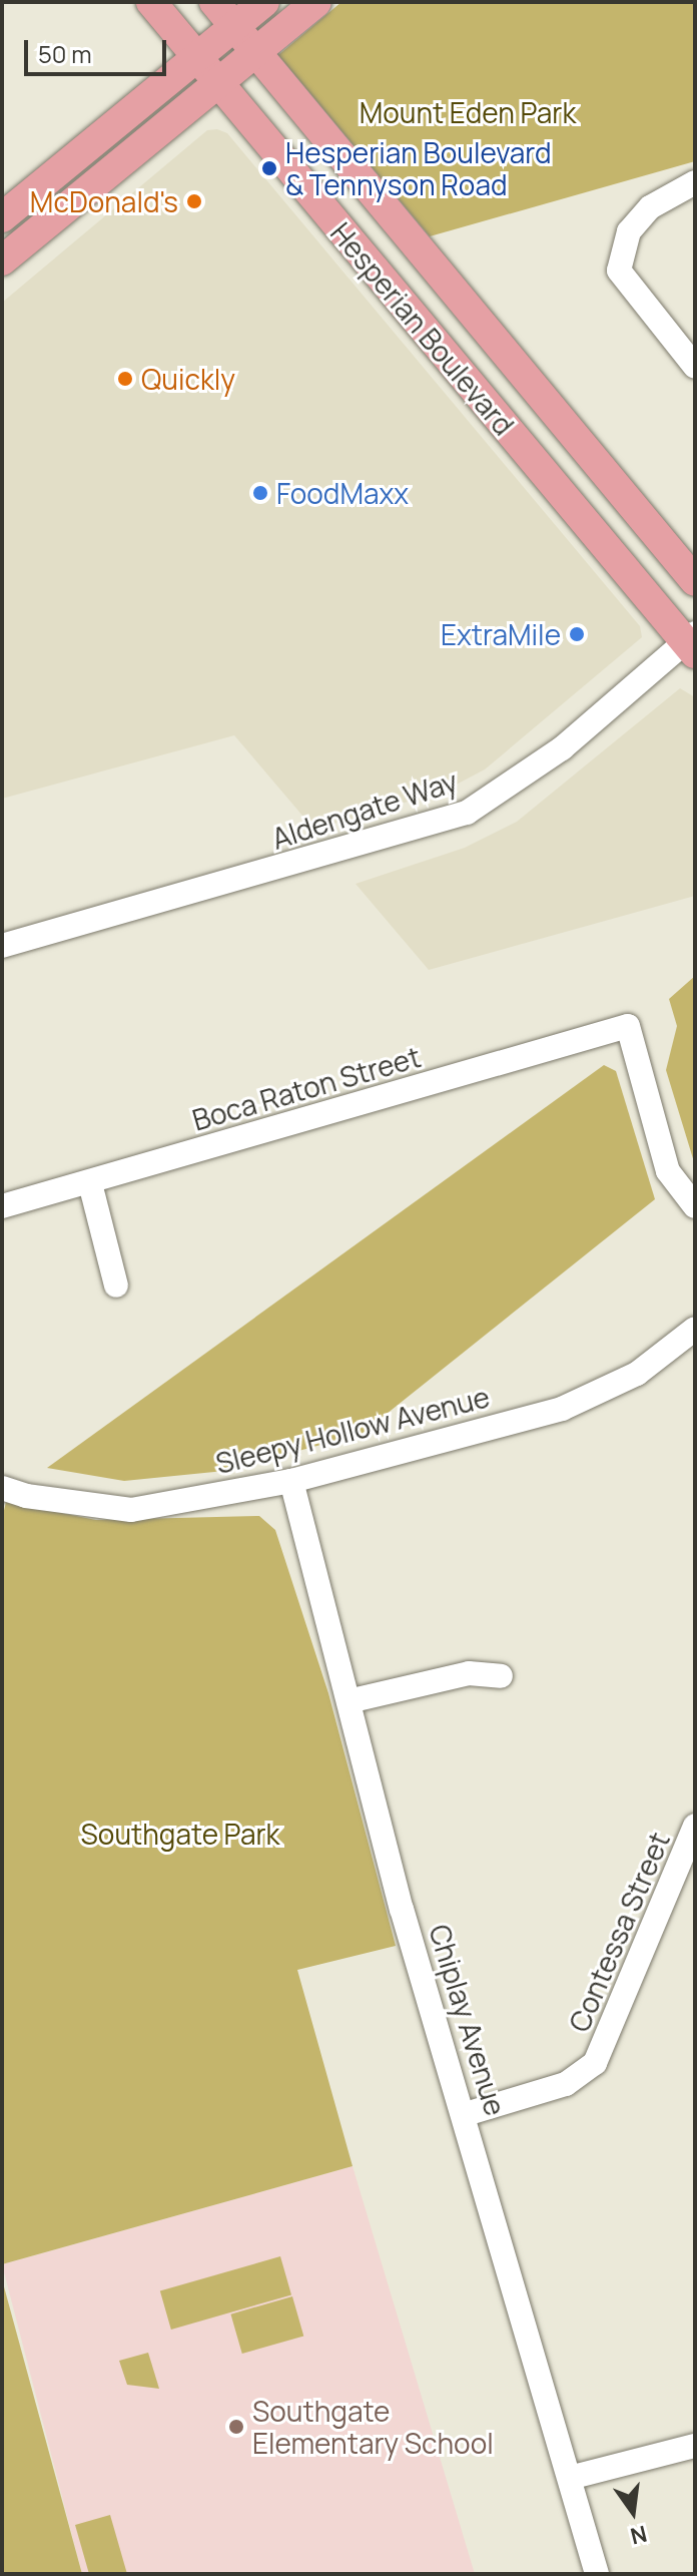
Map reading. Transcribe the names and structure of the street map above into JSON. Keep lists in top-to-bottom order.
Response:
{
  "streets": {
    "main road": ["Hesperian Boulevard"],
    "street": [
      "Aldengate Way",
      "Boca Raton Street",
      "Sleepy Hollow Avenue",
      "Contessa Street",
      "Chiplay Avenue"
    ]
  },
  "crossings": [
    ["Hesperian Boulevard", "Aldengate Way"],
    ["Sleepy Hollow Avenue", "Chiplay Avenue"],
    ["Contessa Street", "Chiplay Avenue"]
  ],
  "parks": ["Mount Eden Park", "Southgate Park"],
  "places": [
    "Hesperian Boulevard & Tennyson Road",
    "McDonald's",
    "Quickly",
    "FoodMaxx",
    "ExtraMile",
    "Southgate Elementary School"
  ],
  "scale_bar": "50 m",
  "north": "bottom"
}
